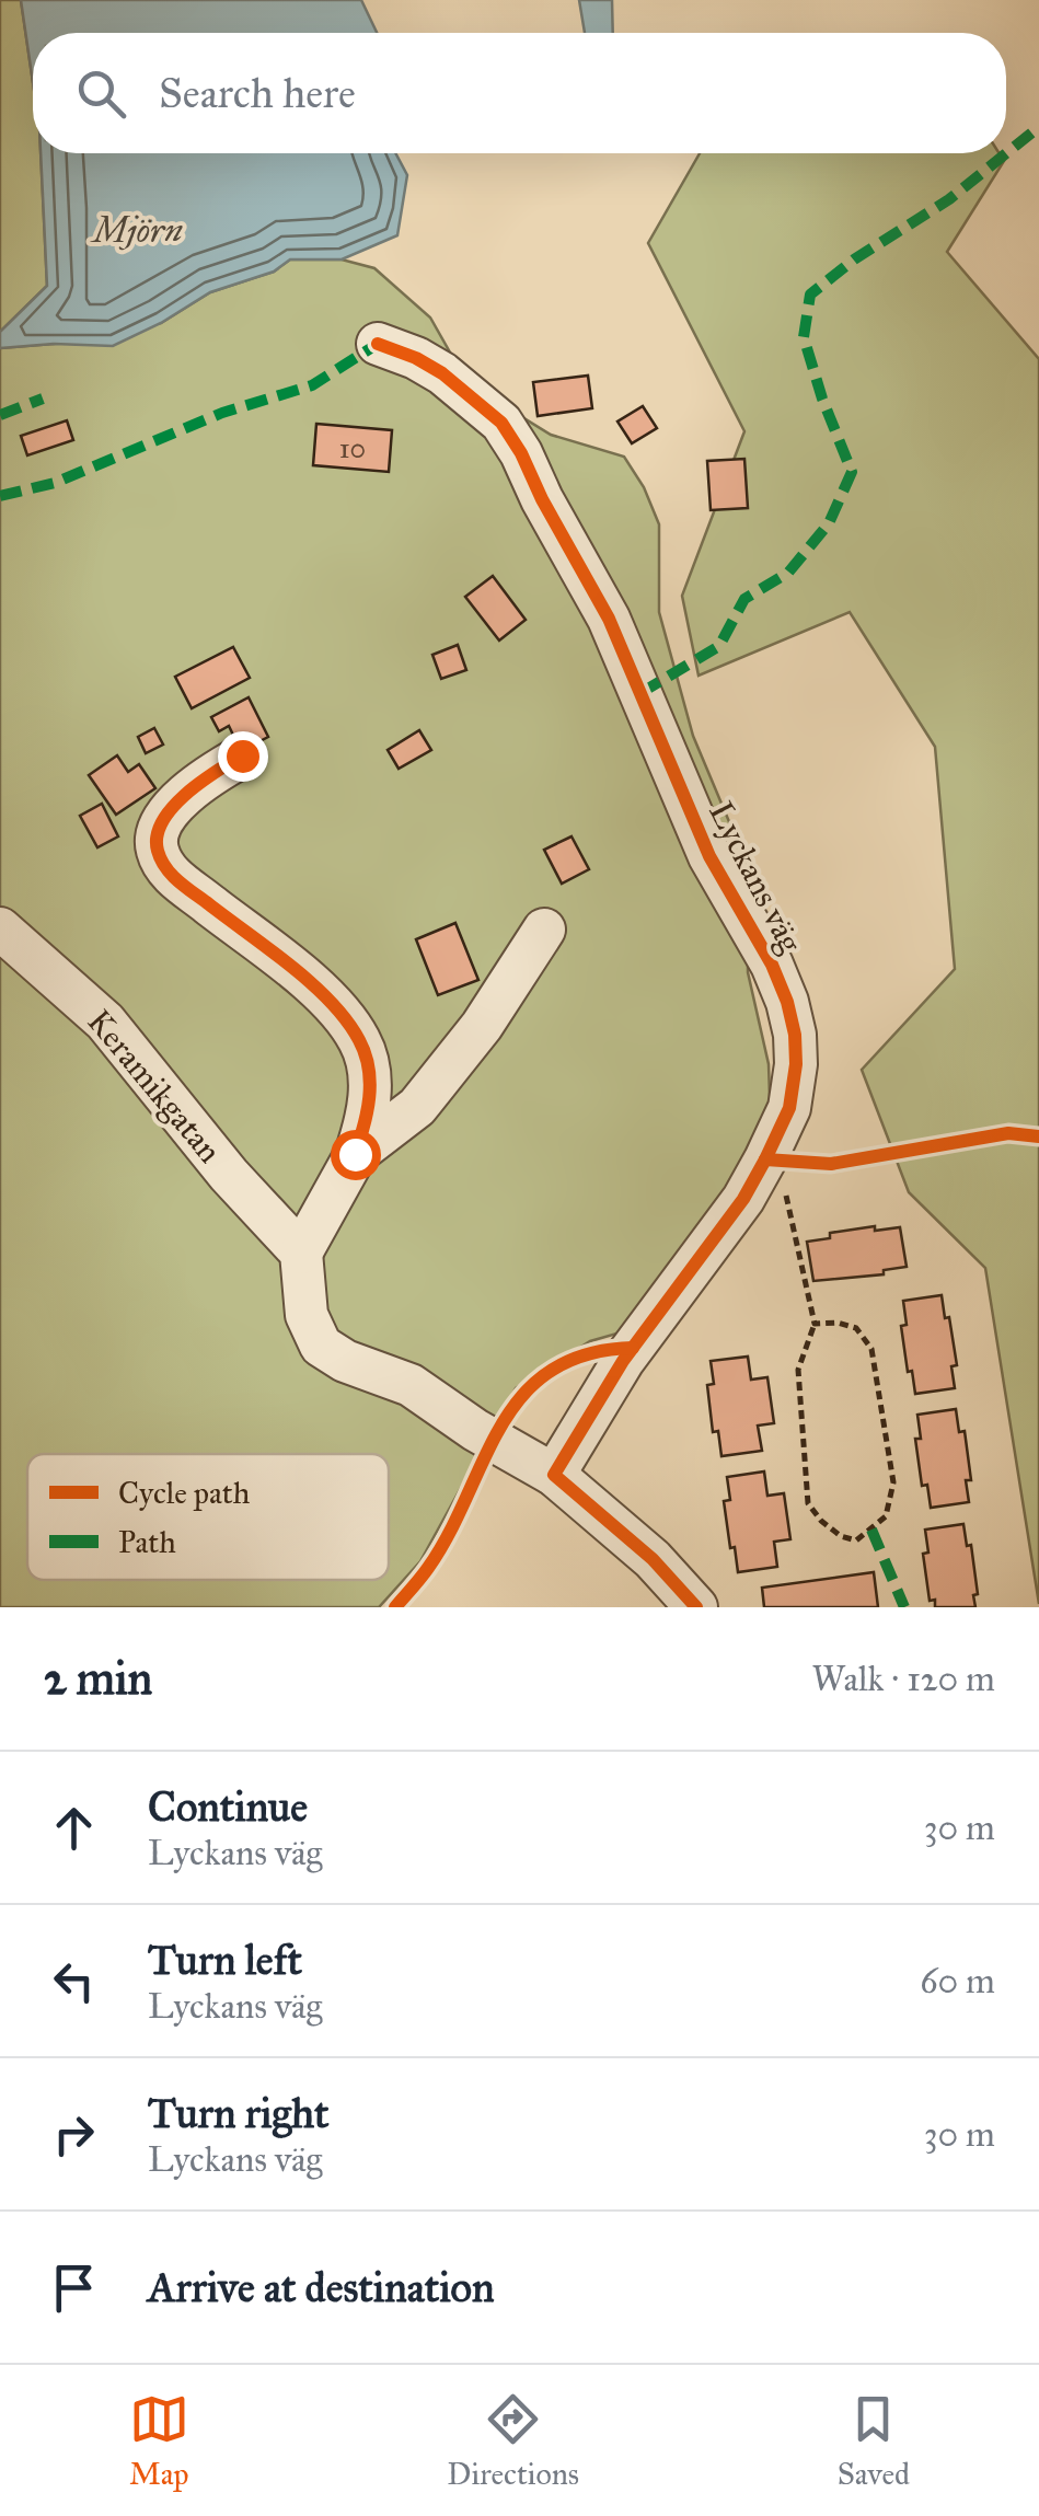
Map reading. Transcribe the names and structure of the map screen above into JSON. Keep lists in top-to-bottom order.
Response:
{
  "streets": {
    "street": ["Lyckans väg", "Keramikgatan"]
  },
  "water": ["Mjörn"],
  "house_numbers": ["10"],
  "legend": ["Cycle path", "Path"],
  "page": {
    "search": "Search here",
    "heading": ["2 min", "Walk · 120 m"],
    "list": [
      ["Continue", "Lyckans väg", "30 m"],
      ["Turn left", "Lyckans väg", "60 m"],
      ["Turn right", "Lyckans väg", "30 m"],
      "Arrive at destination"
    ],
    "nav": ["Map", "Directions", "Saved"]
  }
}
